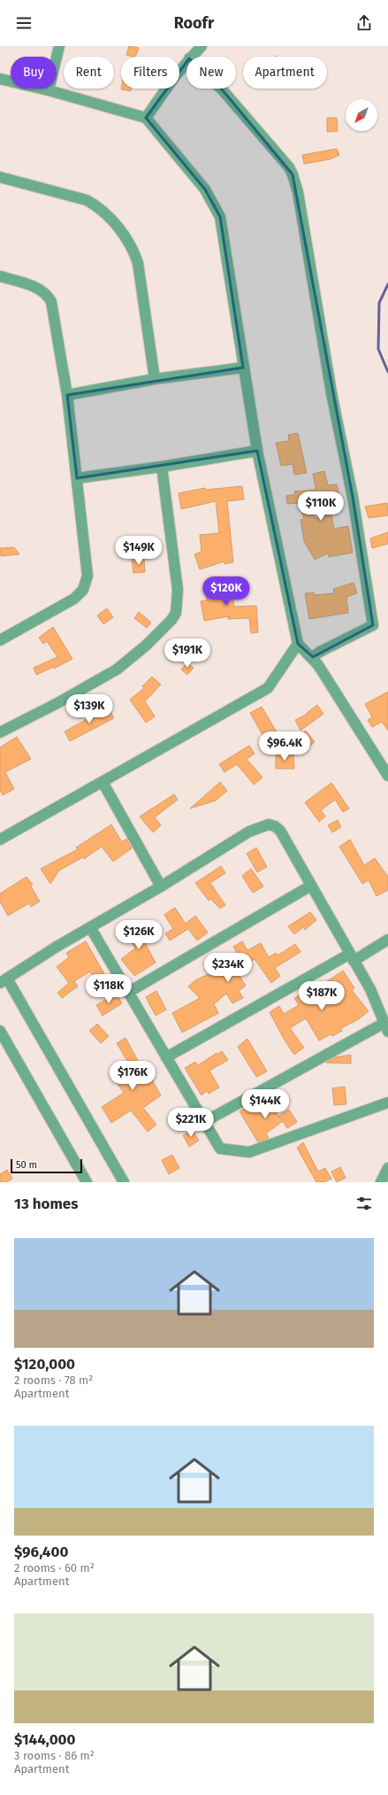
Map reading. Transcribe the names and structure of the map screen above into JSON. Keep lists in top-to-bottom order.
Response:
{
  "scale_bar": "50 m",
  "north": "bottom left",
  "page": {
    "header": "Roofr",
    "chip": [
      "Buy",
      "Rent",
      "Filters",
      "New",
      "Apartment"
    ],
    "price": [
      "$110K",
      "$149K",
      "$120K",
      "$191K",
      "$139K",
      "$96.4K",
      "$126K",
      "$234K",
      "$118K",
      "$187K",
      "$176K",
      "$144K",
      "$221K"
    ],
    "scale": "50 m",
    "heading": "13 homes",
    "list": [
      {
        "name": "$120,000",
        "note": "2 rooms · 78 m² · Apartment"
      },
      {
        "name": "$96,400",
        "note": "2 rooms · 60 m² · Apartment"
      },
      {
        "name": "$144,000",
        "note": "3 rooms · 86 m² · Apartment"
      }
    ]
  }
}
